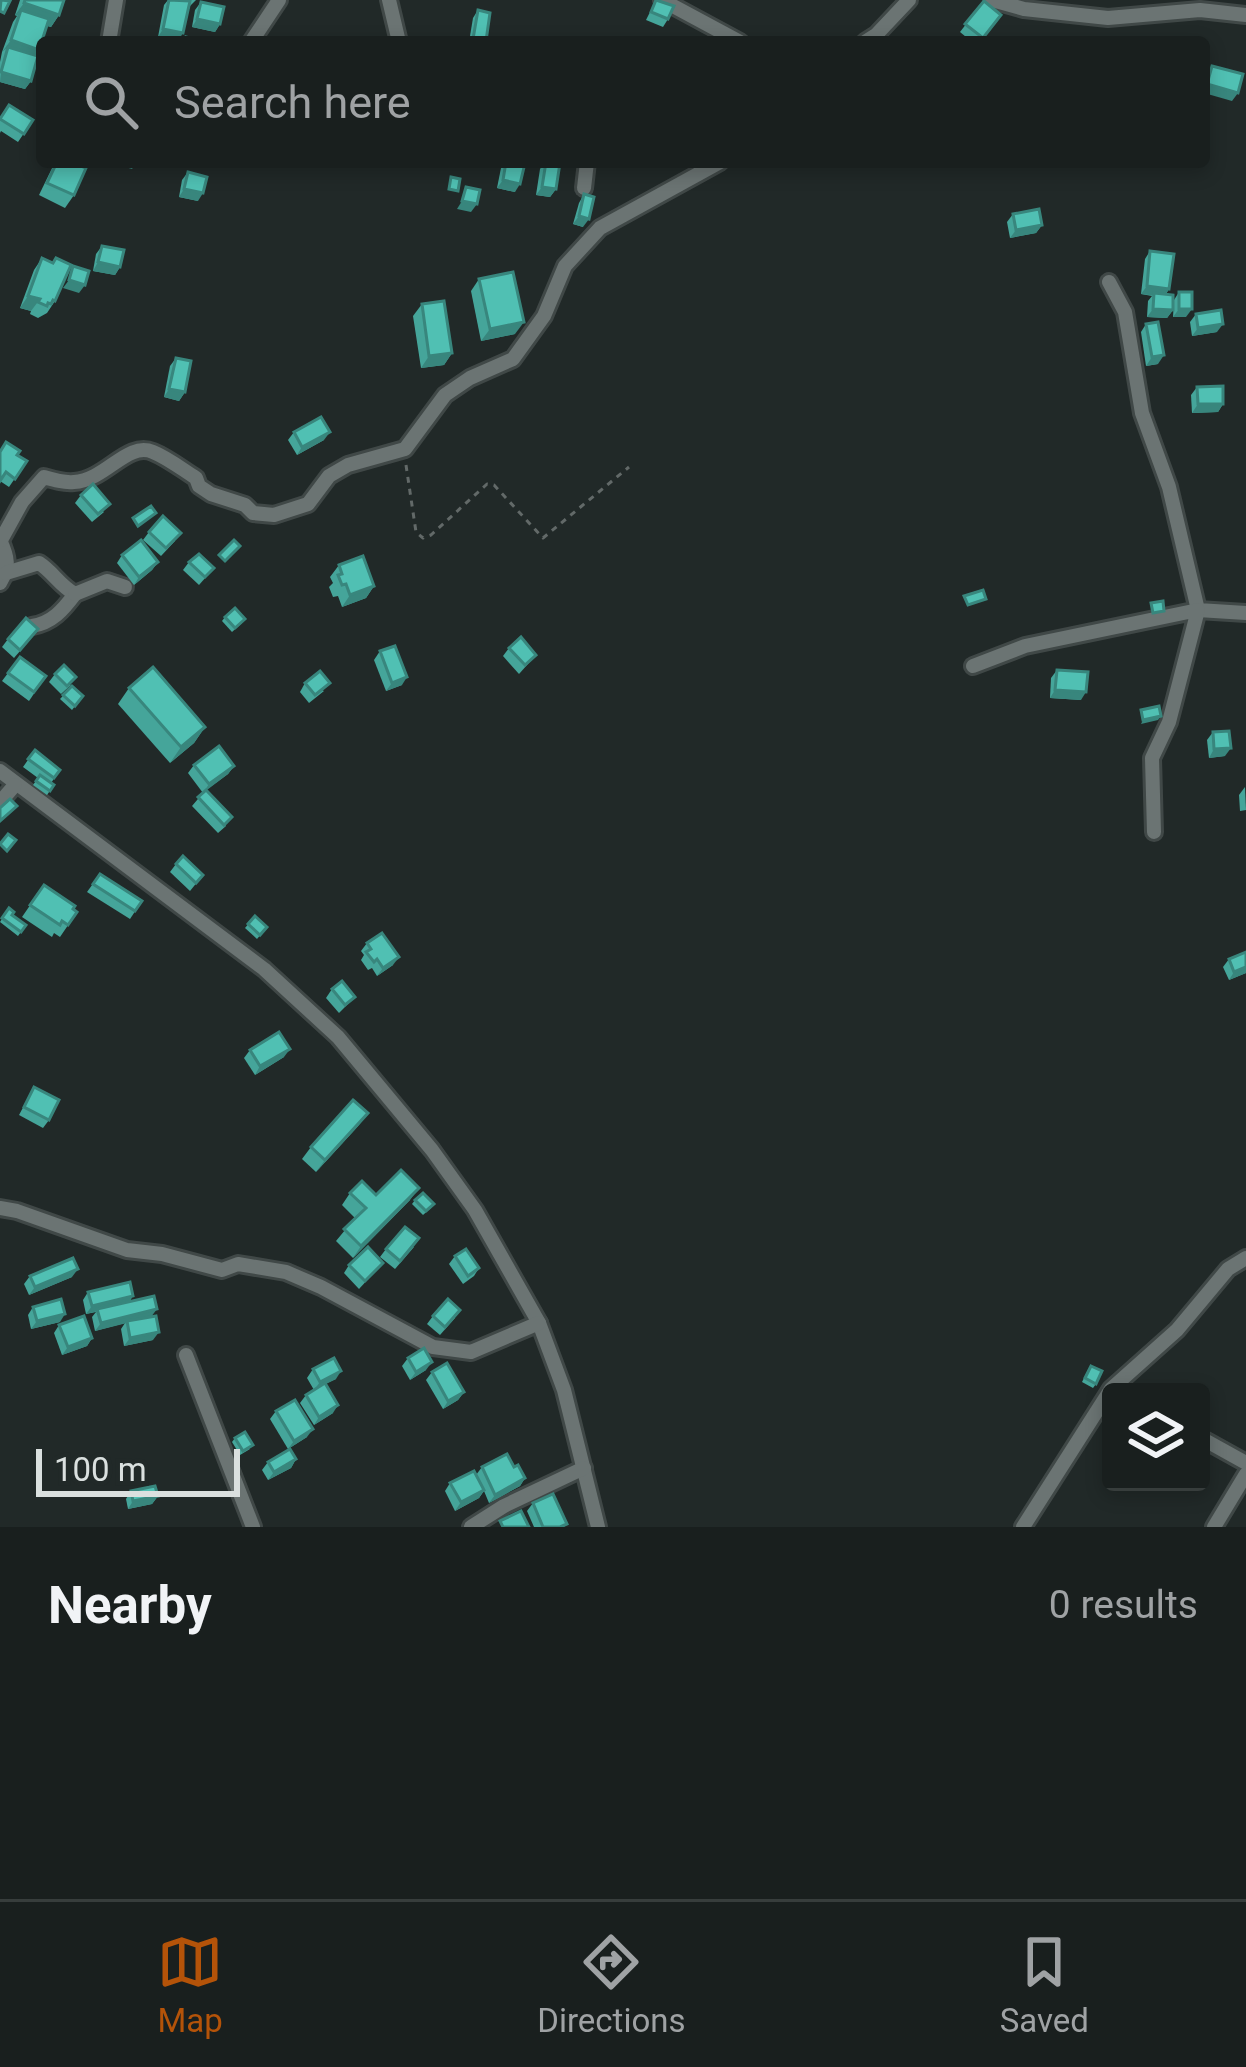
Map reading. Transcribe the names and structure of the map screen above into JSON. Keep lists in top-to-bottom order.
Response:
{
  "scale_bar": "100 m",
  "page": {
    "search": "Search here",
    "scale": "100 m",
    "heading": ["Nearby", "0 results"],
    "nav": ["Map", "Directions", "Saved"]
  }
}
